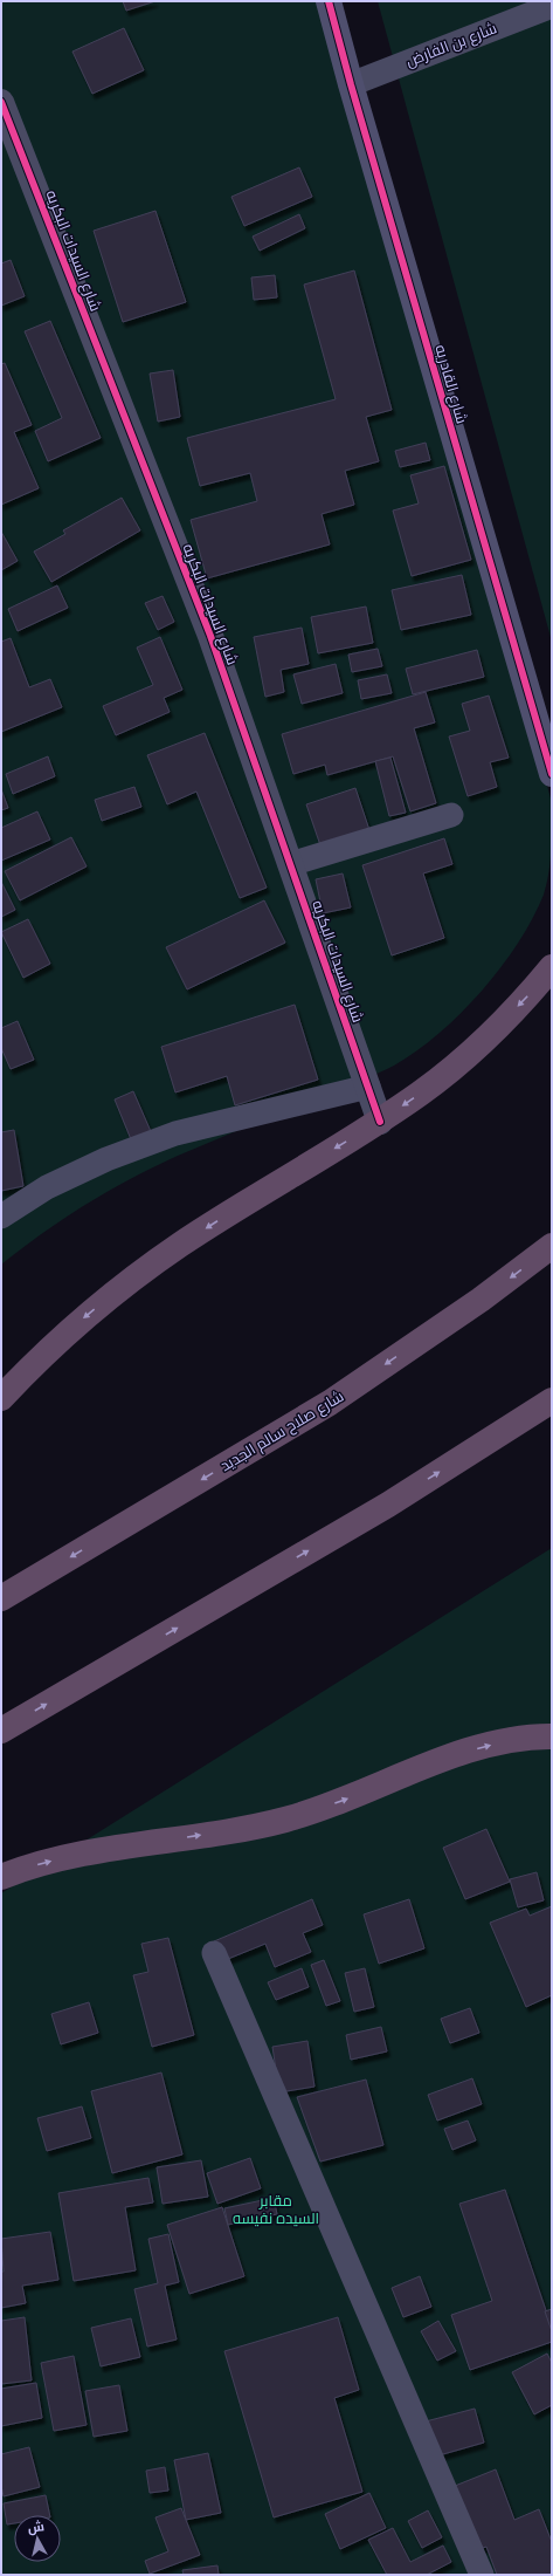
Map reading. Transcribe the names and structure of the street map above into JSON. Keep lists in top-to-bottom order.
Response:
{
  "streets": {
    "highway": ["شارع صلاح سالم الجديد"],
    "street": ["شارع السيدات البكريه", "شارع القادريه"],
    "lane": ["شارع بن الفارض"]
  },
  "crossings": [
    ["شارع بن الفارض", "شارع القادريه"]
  ],
  "parks": ["مقابر السيده نفيسه"],
  "north": "top"
}
